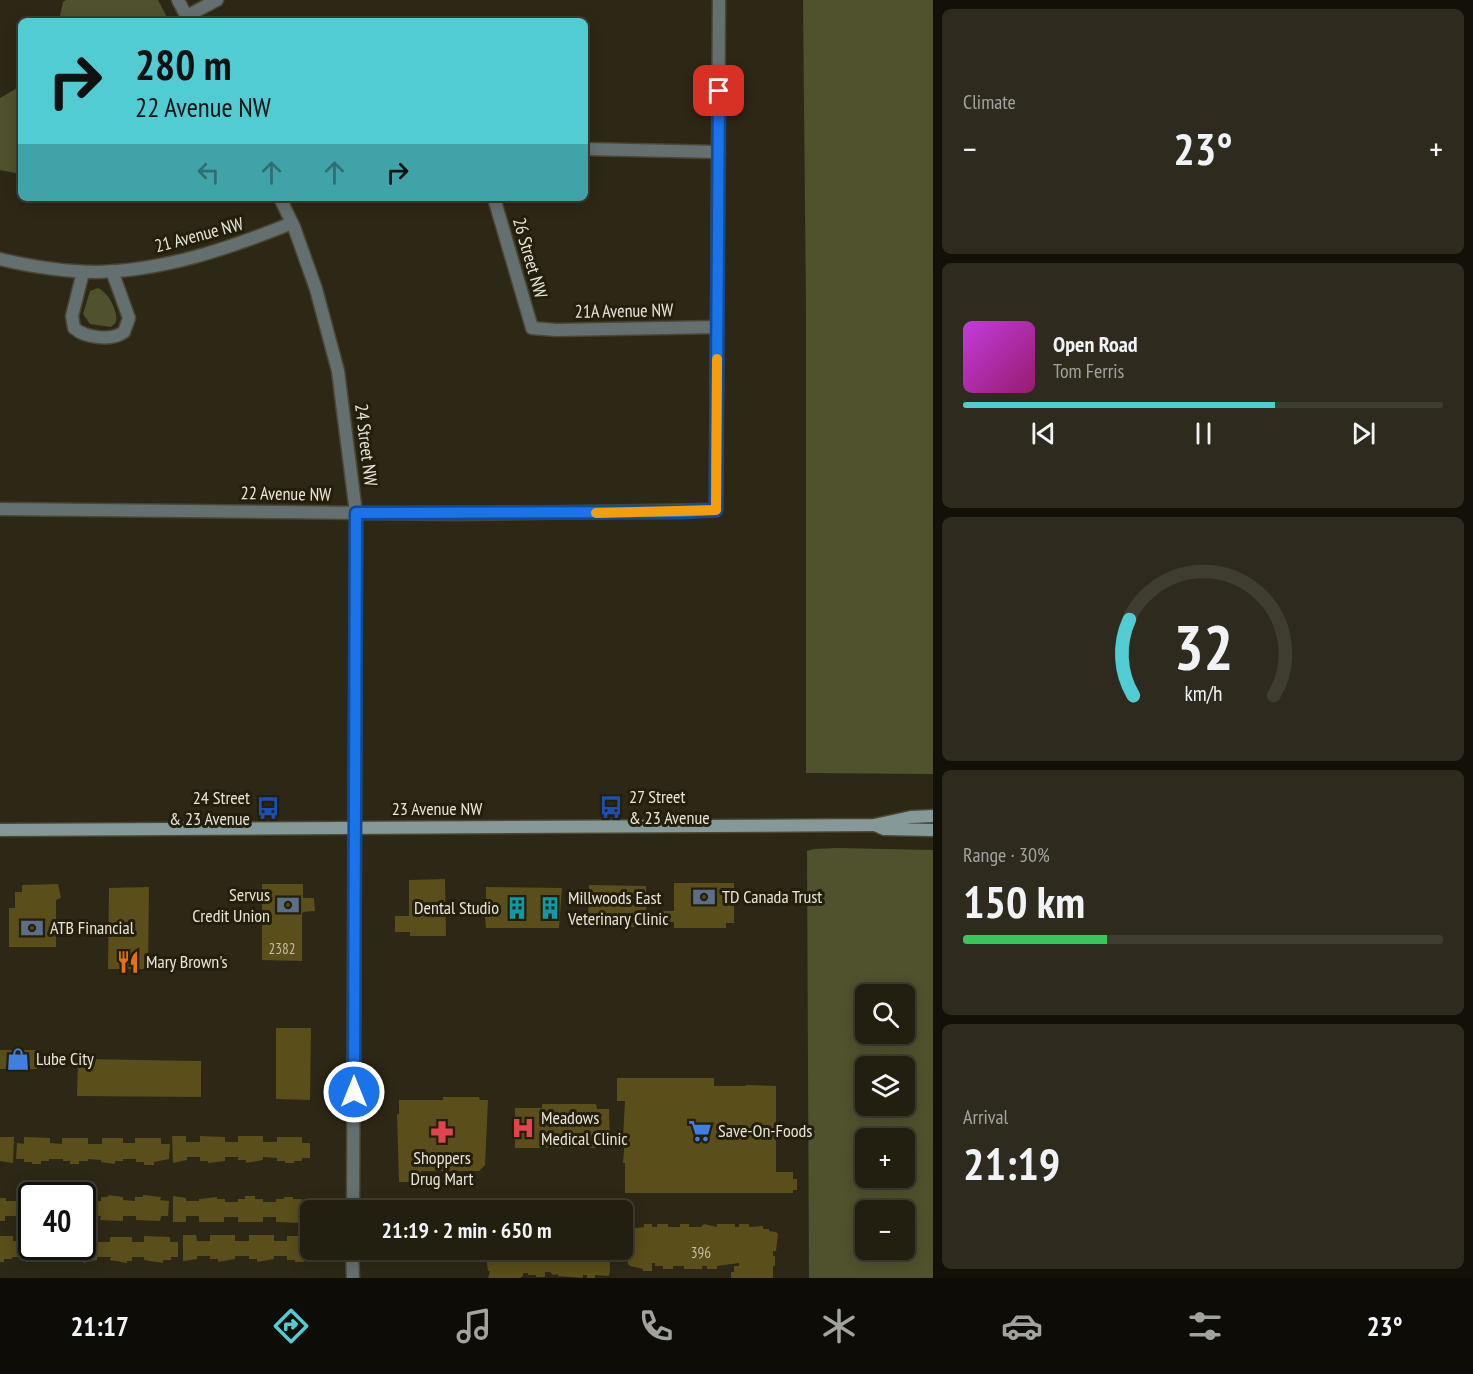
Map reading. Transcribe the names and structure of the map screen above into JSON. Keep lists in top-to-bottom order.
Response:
{
  "streets": {
    "main road": ["23 Avenue NW"],
    "street": [
      "21 Avenue NW",
      "26 Street NW",
      "21A Avenue NW",
      "24 Street NW",
      "22 Avenue NW"
    ]
  },
  "crossings": [
    ["21 Avenue NW", "24 Street NW"],
    ["26 Street NW", "21A Avenue NW"],
    ["21A Avenue NW", "22 Avenue NW"],
    ["24 Street NW", "22 Avenue NW"],
    ["24 Street NW", "23 Avenue NW"]
  ],
  "places": {
    "bus stop": ["27 Street & 23 Avenue", "24 Street & 23 Avenue"],
    "bank": ["TD Canada Trust", "Servus Credit Union", "ATB Financial"],
    "building": ["Dental Studio", "Millwoods East Veterinary Clinic"],
    "restaurant": ["Mary Brown's"],
    "shop": ["Lube City"],
    "hospital": ["Meadows Medical Clinic"],
    "supermarket": ["Save-On-Foods"],
    "pharmacy": ["Shoppers Drug Mart"]
  },
  "house_numbers": ["2382", "396"],
  "page": {
    "tile": [
      "Climate",
      ["Range · 30%", "150 km"],
      ["Arrival", "21:19"]
    ],
    "turn": ["280 m", "22 Avenue NW"],
    "heat": ["−", "23°", "+"],
    "song": ["Open Road", "Tom Ferris"],
    "map_buttons": ["+", "−"],
    "limit": "40",
    "trip": "21:19 · 2 min · 650 m",
    "tabs": ["21:17", "23°"],
    "gauge": ["32", "km/h"]
  }
}
